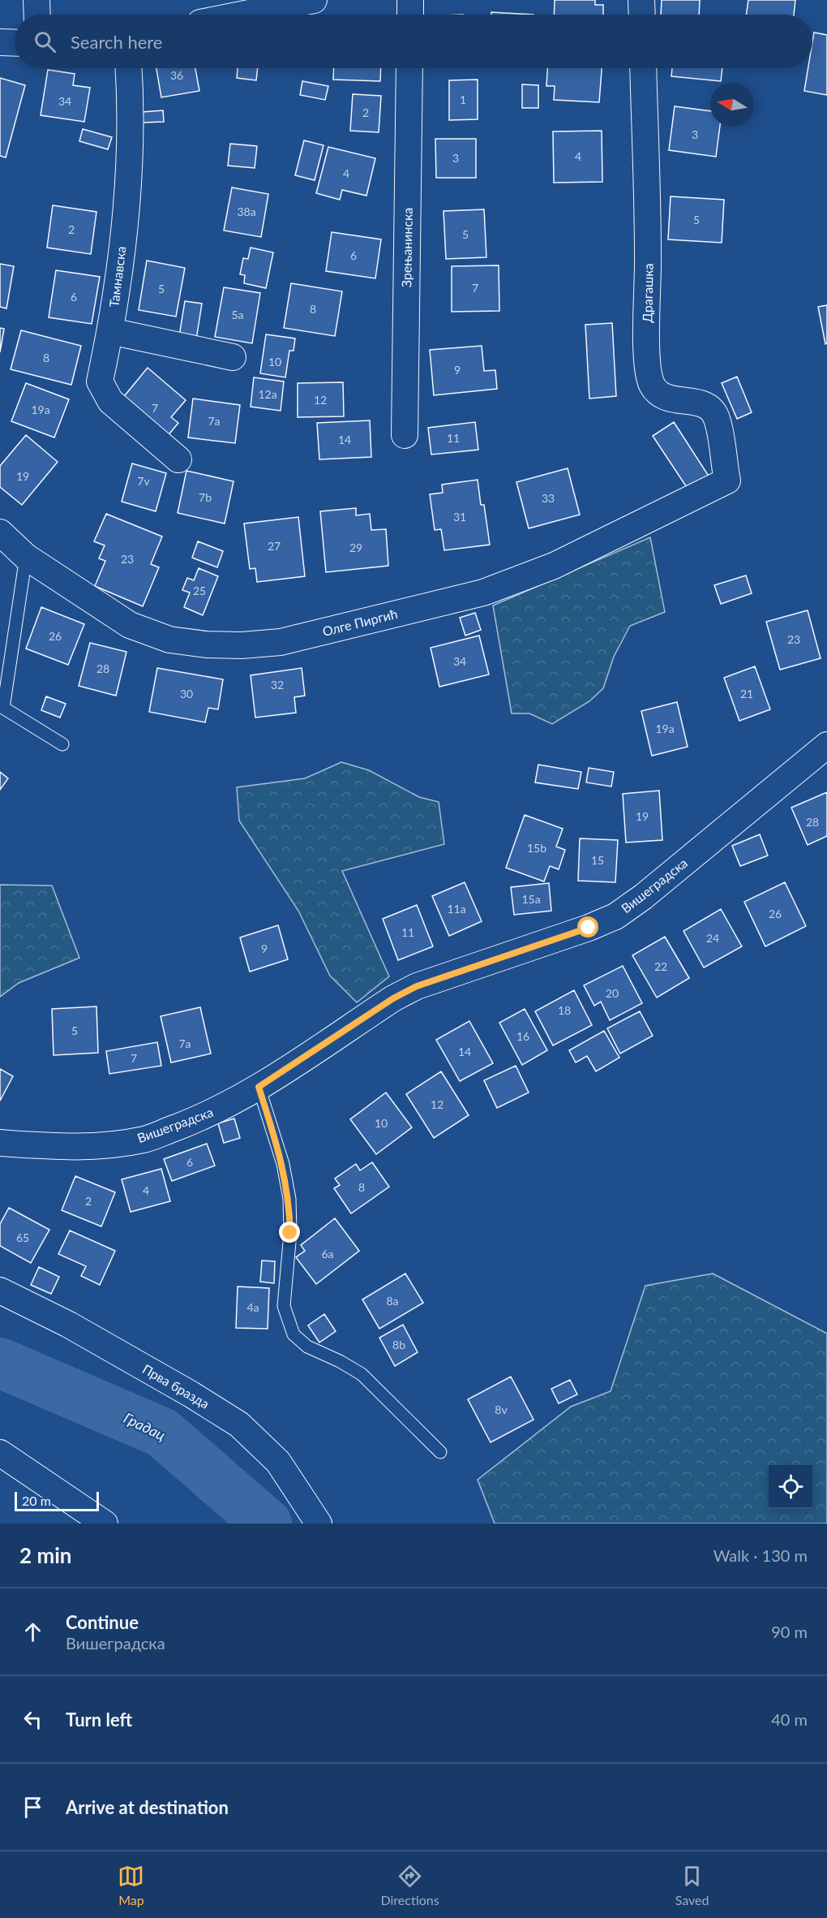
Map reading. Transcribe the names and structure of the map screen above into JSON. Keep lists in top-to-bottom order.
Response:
{
  "streets": {
    "street": [
      "Зрењанинска",
      "Тамнавска",
      "Драгашка",
      "Олге Пиргић",
      "Вишеградска",
      "Прва бразда"
    ]
  },
  "crossings": [
    ["Драгашка", "Олге Пиргић"]
  ],
  "water": ["Градац"],
  "house_numbers": [
    "36",
    "1",
    "34",
    "2",
    "3",
    "4",
    "3",
    "4",
    "38a",
    "5",
    "2",
    "5",
    "6",
    "7",
    "5",
    "6",
    "8",
    "5a",
    "8",
    "10",
    "9",
    "12a",
    "12",
    "7",
    "19a",
    "7a",
    "11",
    "14",
    "19",
    "7v",
    "7b",
    "33",
    "31",
    "27",
    "29",
    "23",
    "25",
    "26",
    "23",
    "34",
    "28",
    "32",
    "30",
    "21",
    "19a",
    "19",
    "28",
    "15b",
    "15",
    "15a",
    "11a",
    "26",
    "11",
    "24",
    "9",
    "22",
    "20",
    "18",
    "5",
    "16",
    "7a",
    "14",
    "7",
    "12",
    "10",
    "6",
    "8",
    "4",
    "2",
    "65",
    "6a",
    "8a",
    "4a",
    "8b",
    "8v"
  ],
  "scale_bar": "20 m",
  "north": "left",
  "page": {
    "search": "Search here",
    "scale": "20 m",
    "heading": ["2 min", "Walk · 130 m"],
    "list": [
      ["Continue", "Вишеградска", "90 m"],
      ["Turn left", "40 m"],
      "Arrive at destination"
    ],
    "nav": ["Map", "Directions", "Saved"]
  }
}
